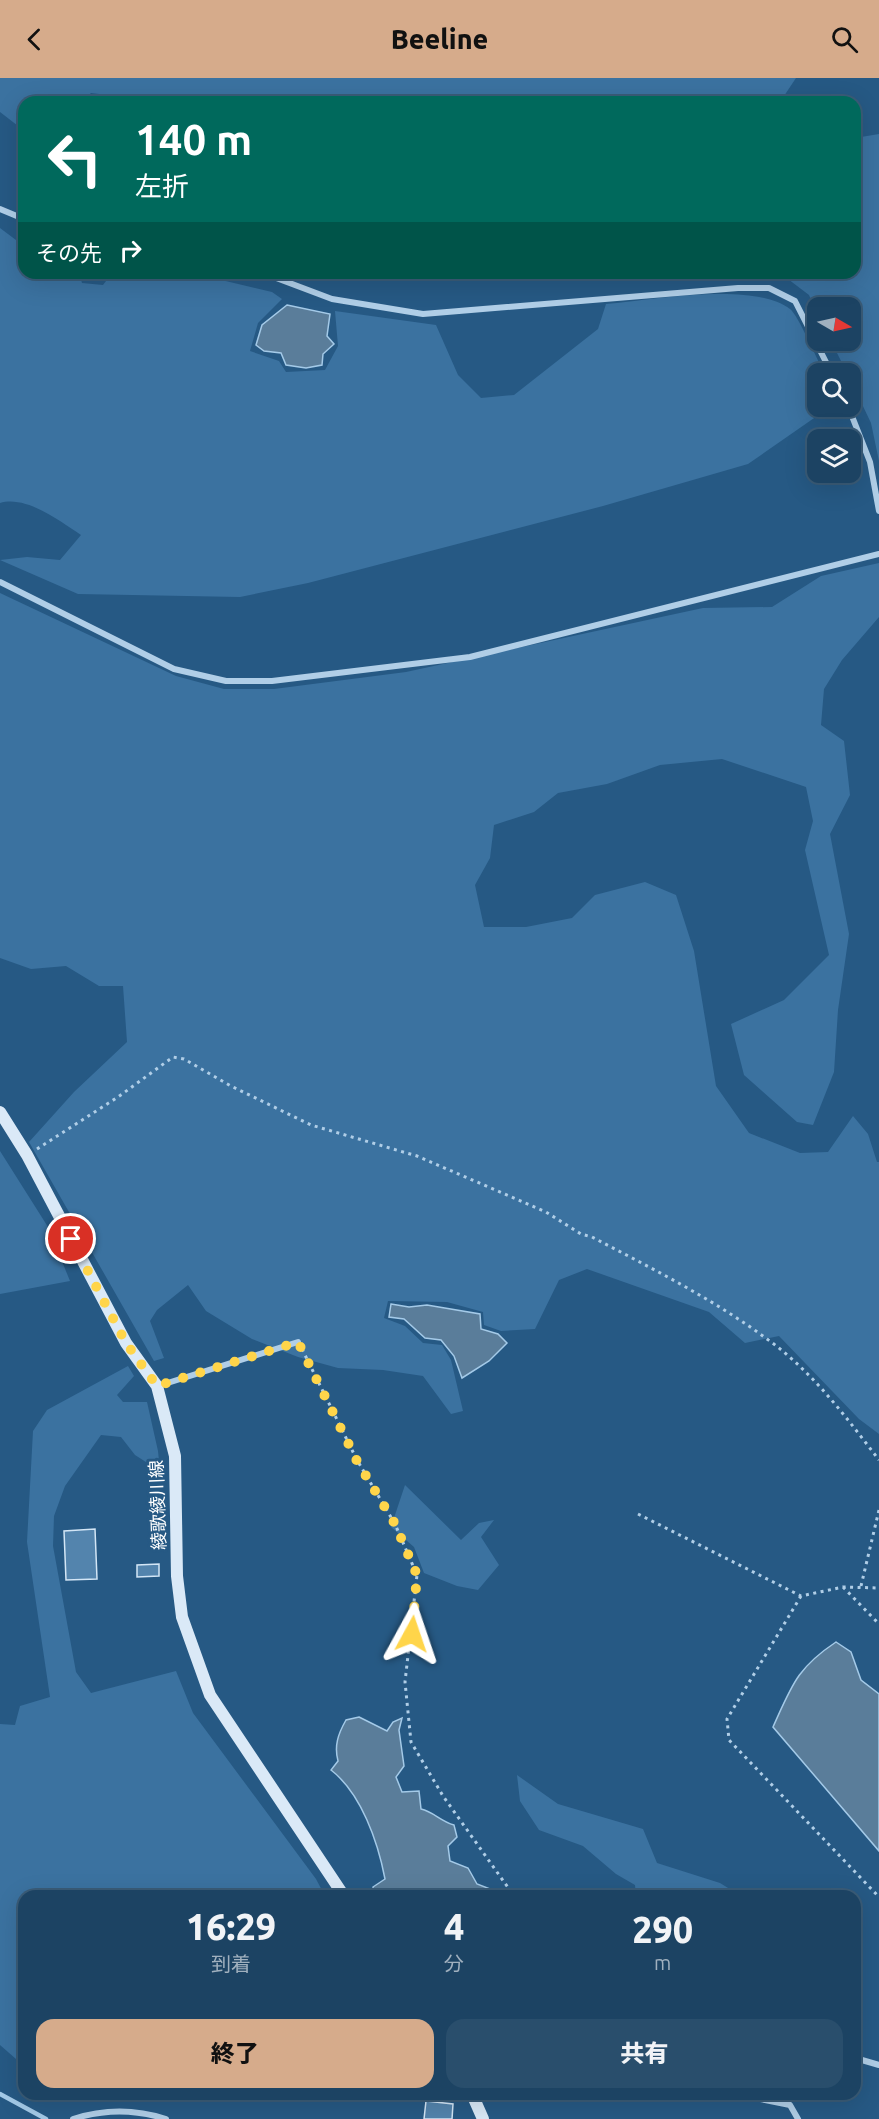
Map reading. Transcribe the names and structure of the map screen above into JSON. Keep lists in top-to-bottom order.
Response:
{
  "streets": {
    "main road": ["綾歌綾川線"]
  },
  "north": "right",
  "page": {
    "header": "Beeline",
    "turn": ["140 m", "左折"],
    "then": "その先",
    "eta": [
      "16:29",
      "到着",
      "4",
      "分",
      "290",
      "m"
    ],
    "buttons": ["終了", "共有"]
  }
}
